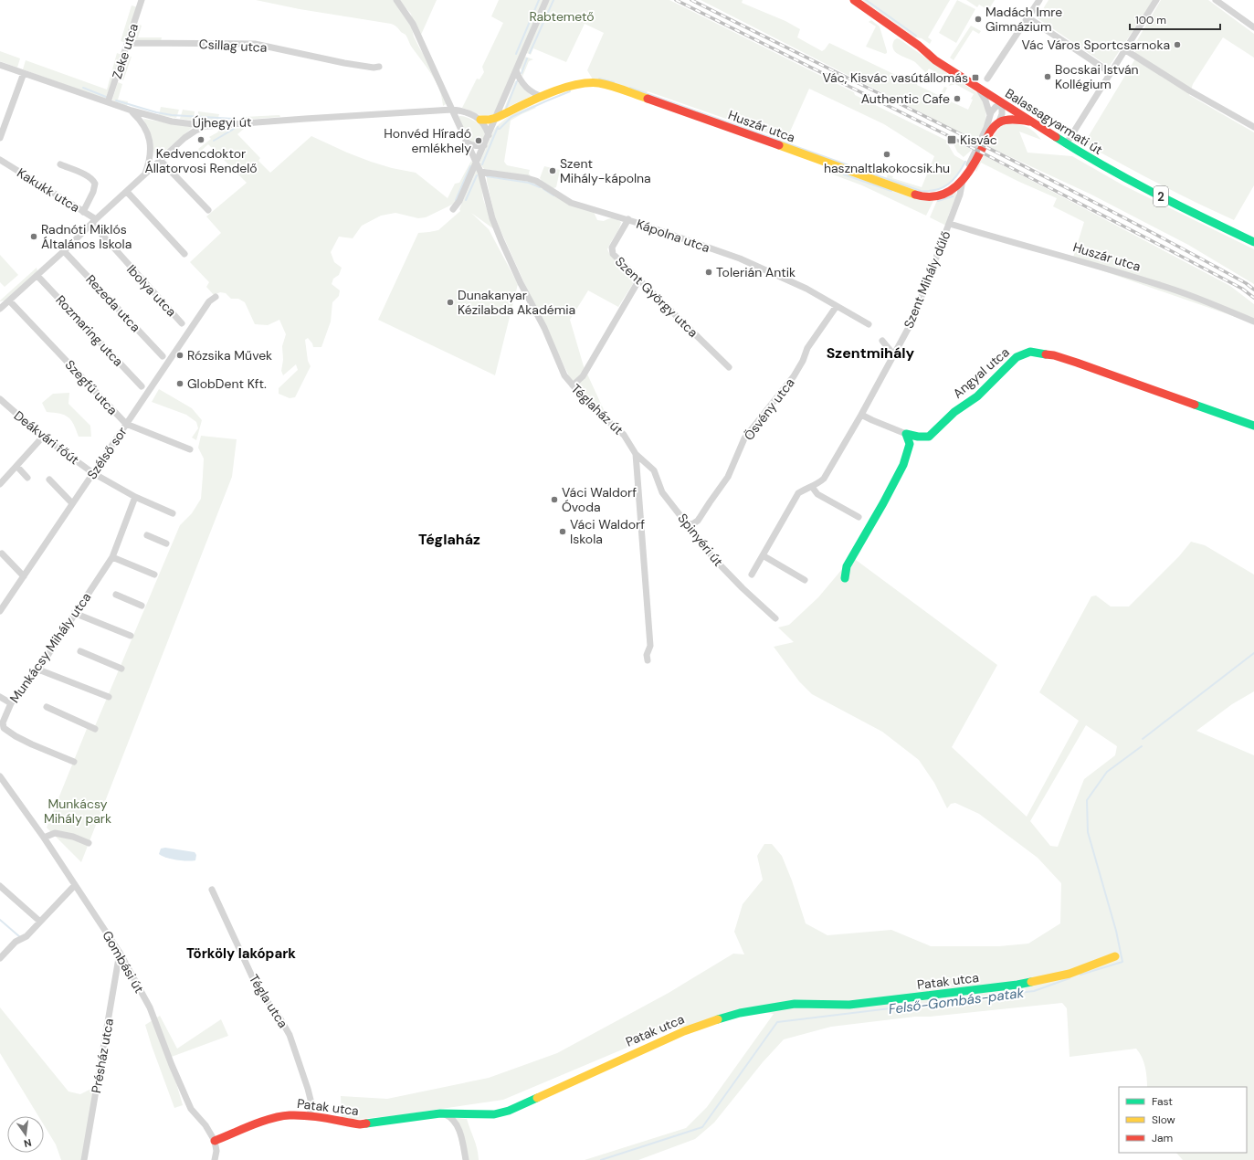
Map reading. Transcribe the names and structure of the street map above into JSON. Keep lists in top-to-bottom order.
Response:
{
  "streets": {
    "street": [
      "Csillag utca",
      "Zeke utca",
      "Balassagyarmati út",
      "Újhegyi út",
      "Huszár utca",
      "Kakukk utca",
      "2",
      "Kápolna utca",
      "Szent Mihály dűlő",
      "Ibolya utca",
      "Szent György utca",
      "Rezeda utca",
      "Rozmaring utca",
      "Angyal utca",
      "Szegfű utca",
      "Téglaház út",
      "Ösvény utca",
      "Deákvári főút",
      "Szélső sor",
      "Spinyéri út",
      "Munkácsy Mihály utca",
      "Gombási út",
      "Patak utca",
      "Tégla utca",
      "Présház utca"
    ]
  },
  "crossings": [
    ["Csillag utca", "Zeke utca"],
    ["Zeke utca", "Újhegyi út"],
    ["Balassagyarmati út", "Huszár utca"],
    ["Újhegyi út", "Huszár utca"],
    ["Huszár utca", "Szent Mihály dűlő"],
    ["Kakukk utca", "Ibolya utca"],
    ["Kápolna utca", "Szent György utca"],
    ["Kápolna utca", "Téglaház út"],
    ["Kápolna utca", "Ösvény utca"],
    ["Szegfű utca", "Szélső sor"],
    ["Téglaház út", "Spinyéri út"],
    ["Ösvény utca", "Spinyéri út"],
    ["Deákvári főút", "Szélső sor"],
    ["Deákvári főút", "Munkácsy Mihály utca"],
    ["Gombási út", "Patak utca"],
    ["Gombási út", "Présház utca"],
    ["Patak utca", "Tégla utca"]
  ],
  "districts": ["Szentmihály", "Téglaház", "Törköly lakópark"],
  "water": ["Felső-Gombás-patak"],
  "parks": ["Rabtemető", "Munkácsy Mihály park"],
  "places": {
    "other": [
      "Madách Imre Gimnázium",
      "Vác Város Sportcsarnoka",
      "Bocskai István Kollégium",
      "Authentic Cafe",
      "Kedvencdoktor Állatorvosi Rendelő",
      "Honvéd Híradó emlékhely",
      "hasznaltlakokocsik.hu",
      "Szent Mihály-kápolna",
      "Radnóti Miklós Általános Iskola",
      "Tolerián Antik",
      "Dunakanyar Kézilabda Akadémia",
      "Rózsika Művek",
      "GlobDent Kft.",
      "Váci Waldorf Óvoda",
      "Váci Waldorf Iskola"
    ],
    "transit": ["Vác, Kisvác vasútállomás", "Kisvác"]
  },
  "legend": ["Fast", "Slow", "Jam"],
  "scale_bar": "100 m",
  "north": "bottom"
}
